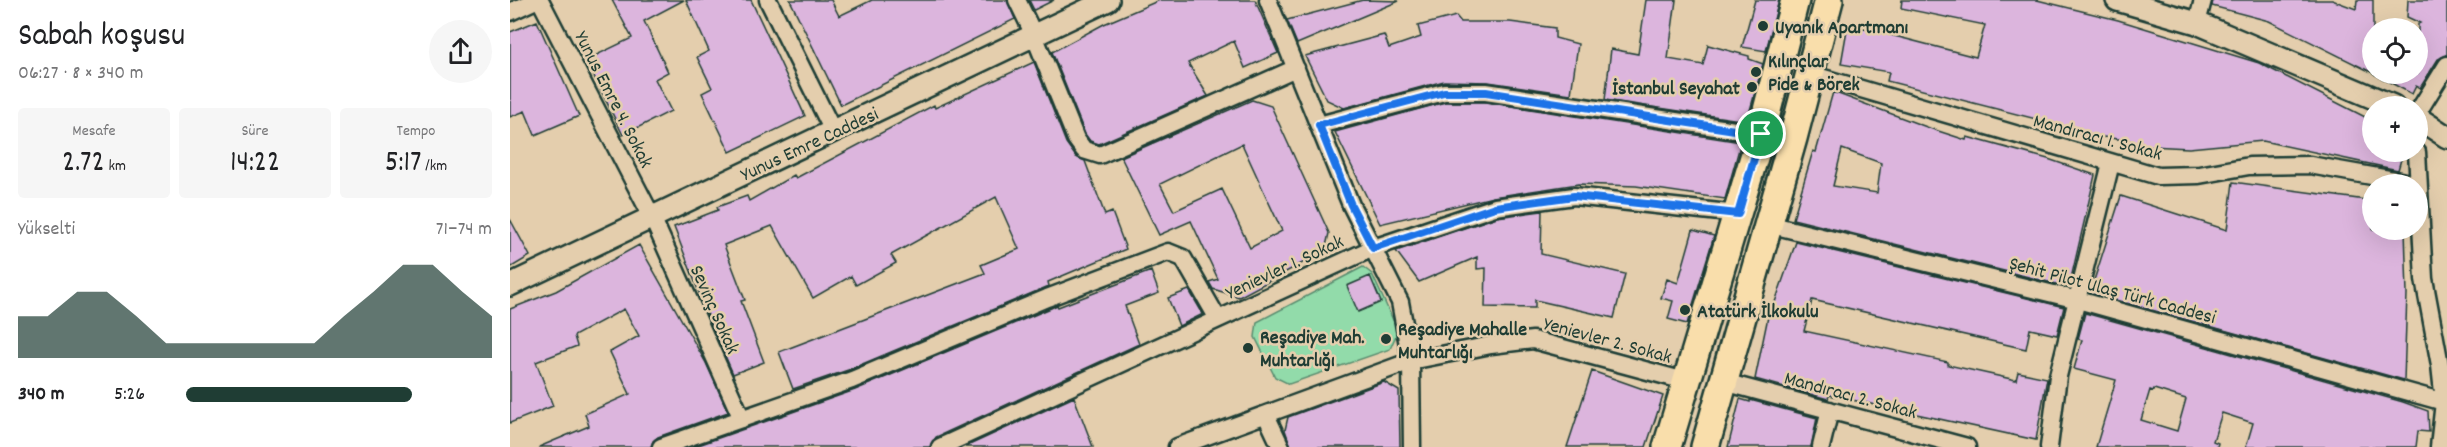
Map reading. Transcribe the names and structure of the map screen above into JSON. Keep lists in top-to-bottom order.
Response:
{
  "streets": {
    "street": [
      "Yunus Emre 4. Sokak",
      "Mandıracı 1. Sokak",
      "Yunus Emre Caddesi",
      "Yenievler 1. Sokak",
      "Şehit Pilot Ulaş Türk Caddesi",
      "Sevinç Sokak",
      "Yenievler 2. Sokak",
      "Mandıracı 2. Sokak"
    ]
  },
  "crossings": [
    ["Yunus Emre 4. Sokak", "Yunus Emre Caddesi"],
    ["Yunus Emre 4. Sokak", "Sevinç Sokak"],
    ["Yunus Emre Caddesi", "Sevinç Sokak"]
  ],
  "places": [
    "Uyanık Apartmanı",
    "Kılınçlar Pide & Börek",
    "İstanbul Seyahat",
    "Atatürk İlkokulu",
    "Reşadiye Mahalle Muhtarlığı",
    "Reşadiye Mah. Muhtarlığı"
  ],
  "page": {
    "heading": ["Sabah koşusu", "06:27 · 8 × 340 m"],
    "map_buttons": ["+", "−"],
    "stats": [
      ["Mesafe", "2.72 km"],
      ["Süre", "14:22"],
      ["Tempo", "5:17 /km"]
    ],
    "chart": ["Yükselti", "71–74 m"],
    "list": [
      {
        "name": "340 m",
        "note": "5:26"
      }
    ]
  }
}
